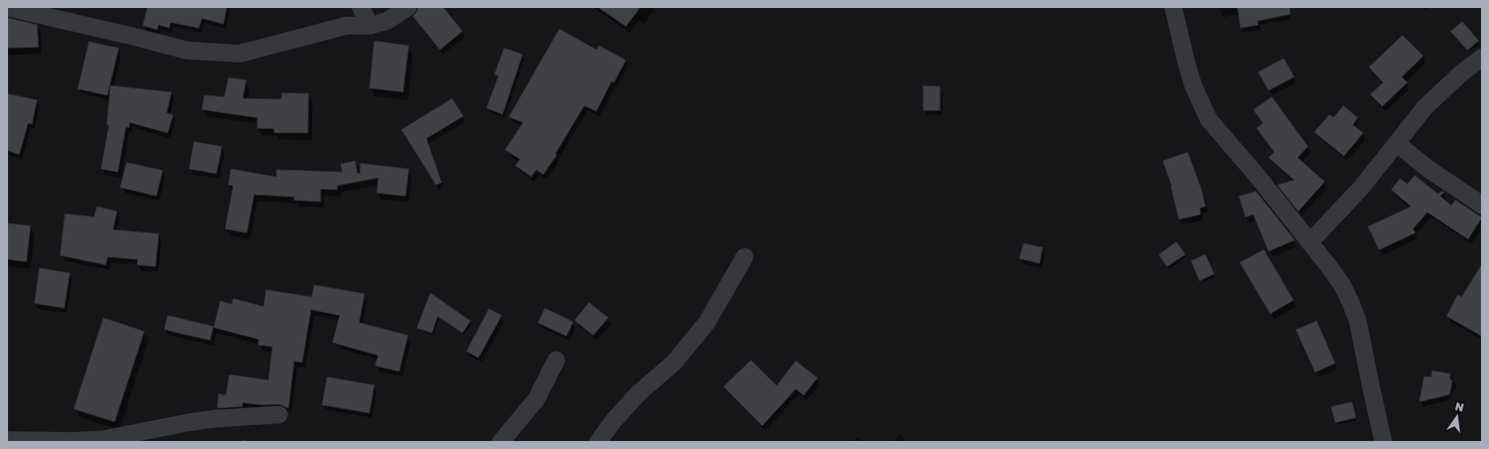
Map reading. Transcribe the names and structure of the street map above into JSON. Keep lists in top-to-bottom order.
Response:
{
  "north": "top"
}
